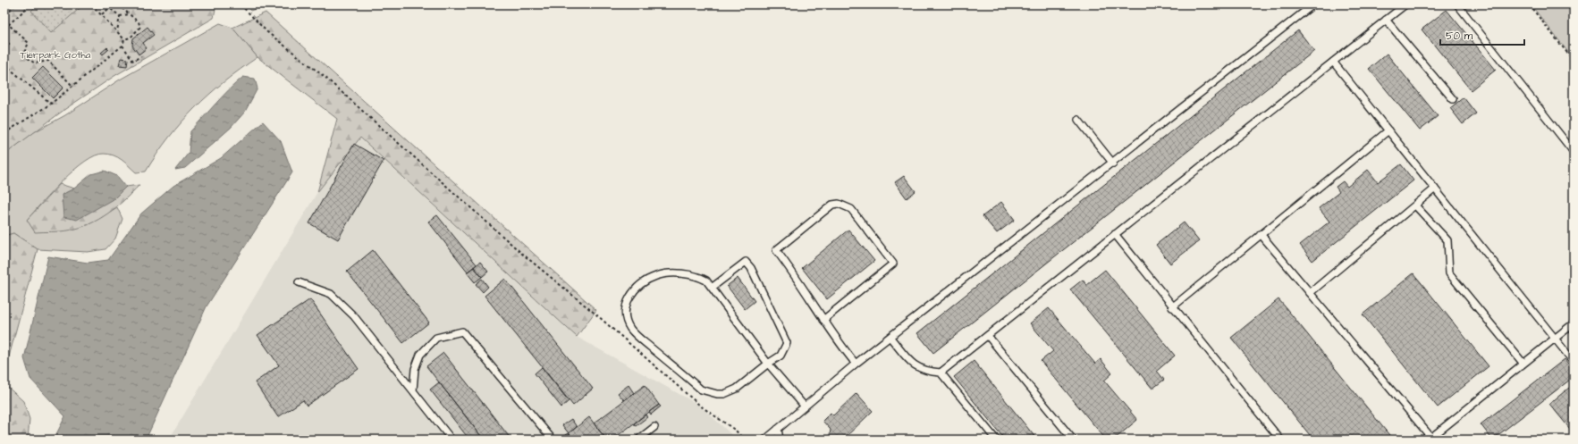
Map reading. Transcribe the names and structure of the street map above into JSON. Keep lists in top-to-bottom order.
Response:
{
  "parks": ["Tierpark Gotha"],
  "scale_bar": "50 m"
}
